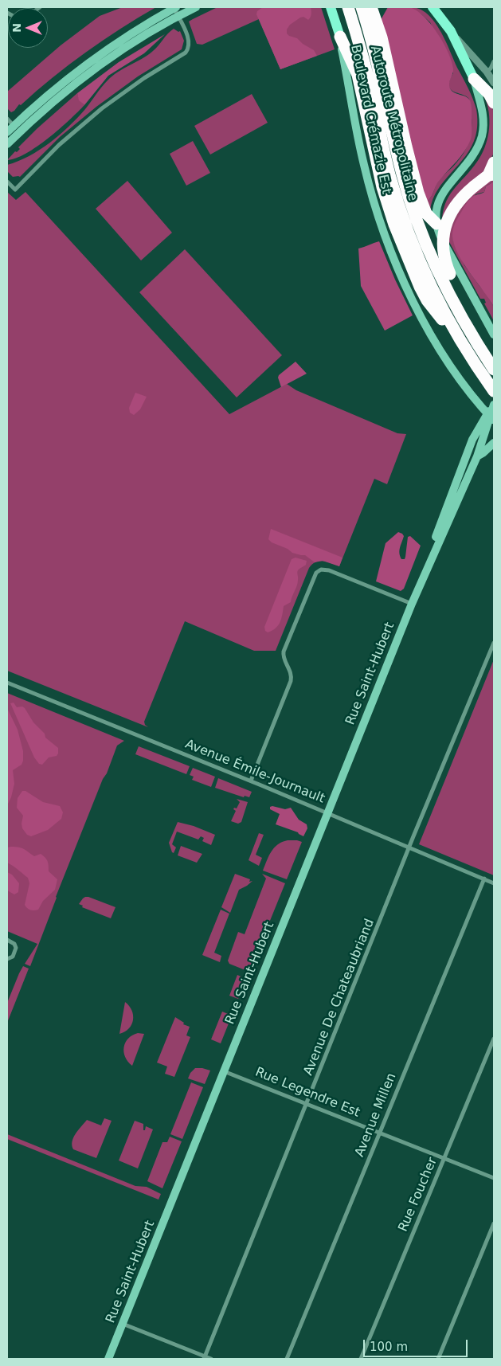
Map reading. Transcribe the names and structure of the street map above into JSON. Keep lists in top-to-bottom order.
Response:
{
  "streets": {
    "highway": ["Autoroute Métropolitaine"],
    "main road": ["Boulevard Crémazie Est", "Rue Saint-Hubert"],
    "street": [
      "Avenue Émile-Journault",
      "Avenue De Chateaubriand",
      "Rue Legendre Est",
      "Avenue Millen",
      "Rue Foucher"
    ]
  },
  "crossings": [
    ["Boulevard Crémazie Est", "Rue Saint-Hubert"],
    ["Rue Saint-Hubert", "Avenue Émile-Journault"],
    ["Rue Saint-Hubert", "Rue Legendre Est"],
    ["Avenue Émile-Journault", "Avenue De Chateaubriand"],
    ["Avenue Émile-Journault", "Avenue Millen"],
    ["Avenue De Chateaubriand", "Rue Legendre Est"],
    ["Rue Legendre Est", "Avenue Millen"],
    ["Rue Legendre Est", "Rue Foucher"]
  ],
  "scale_bar": "100 m",
  "north": "left"
}
